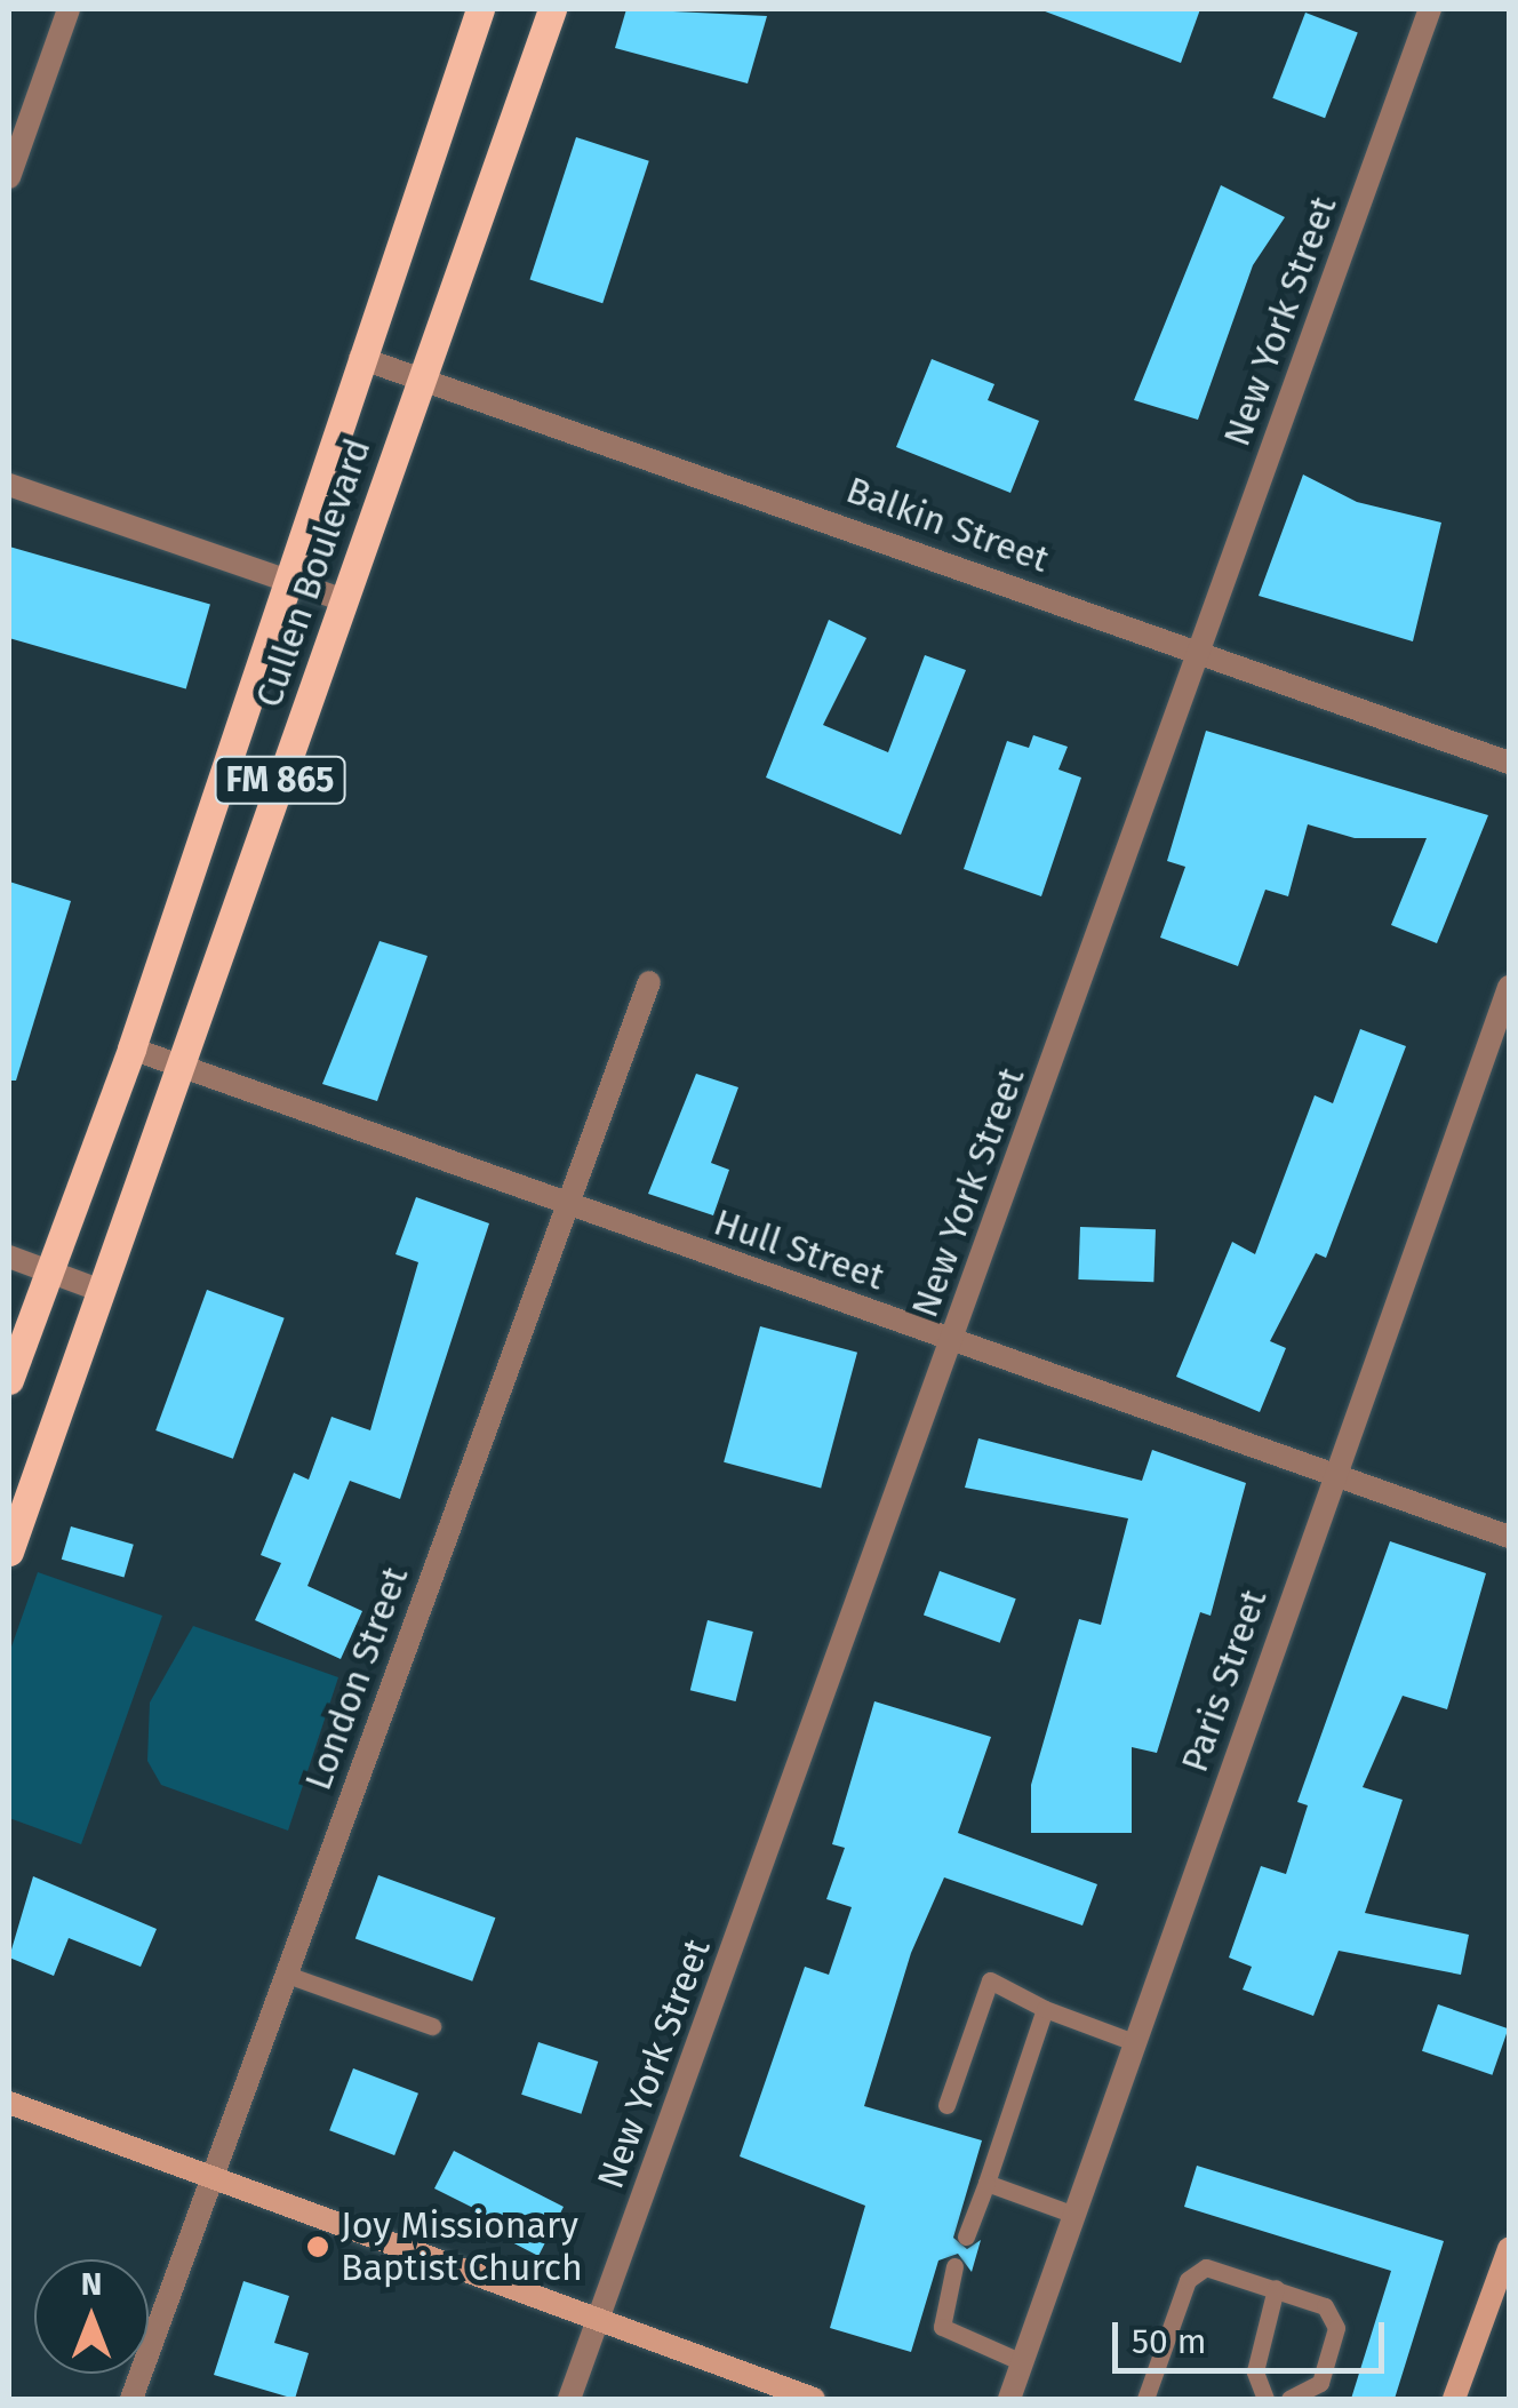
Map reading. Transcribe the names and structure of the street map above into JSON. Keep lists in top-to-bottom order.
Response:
{
  "streets": {
    "main road": ["Cullen Boulevard", "FM 865"],
    "street": [
      "New York Street",
      "Balkin Street",
      "Hull Street",
      "London Street",
      "Paris Street"
    ]
  },
  "crossings": [
    ["New York Street", "Balkin Street"],
    ["New York Street", "Hull Street"],
    ["Balkin Street", "Cullen Boulevard"],
    ["Cullen Boulevard", "Hull Street"],
    ["Hull Street", "London Street"],
    ["Hull Street", "Paris Street"]
  ],
  "places": ["Joy Missionary Baptist Church"],
  "scale_bar": "50 m",
  "north": "top"
}
